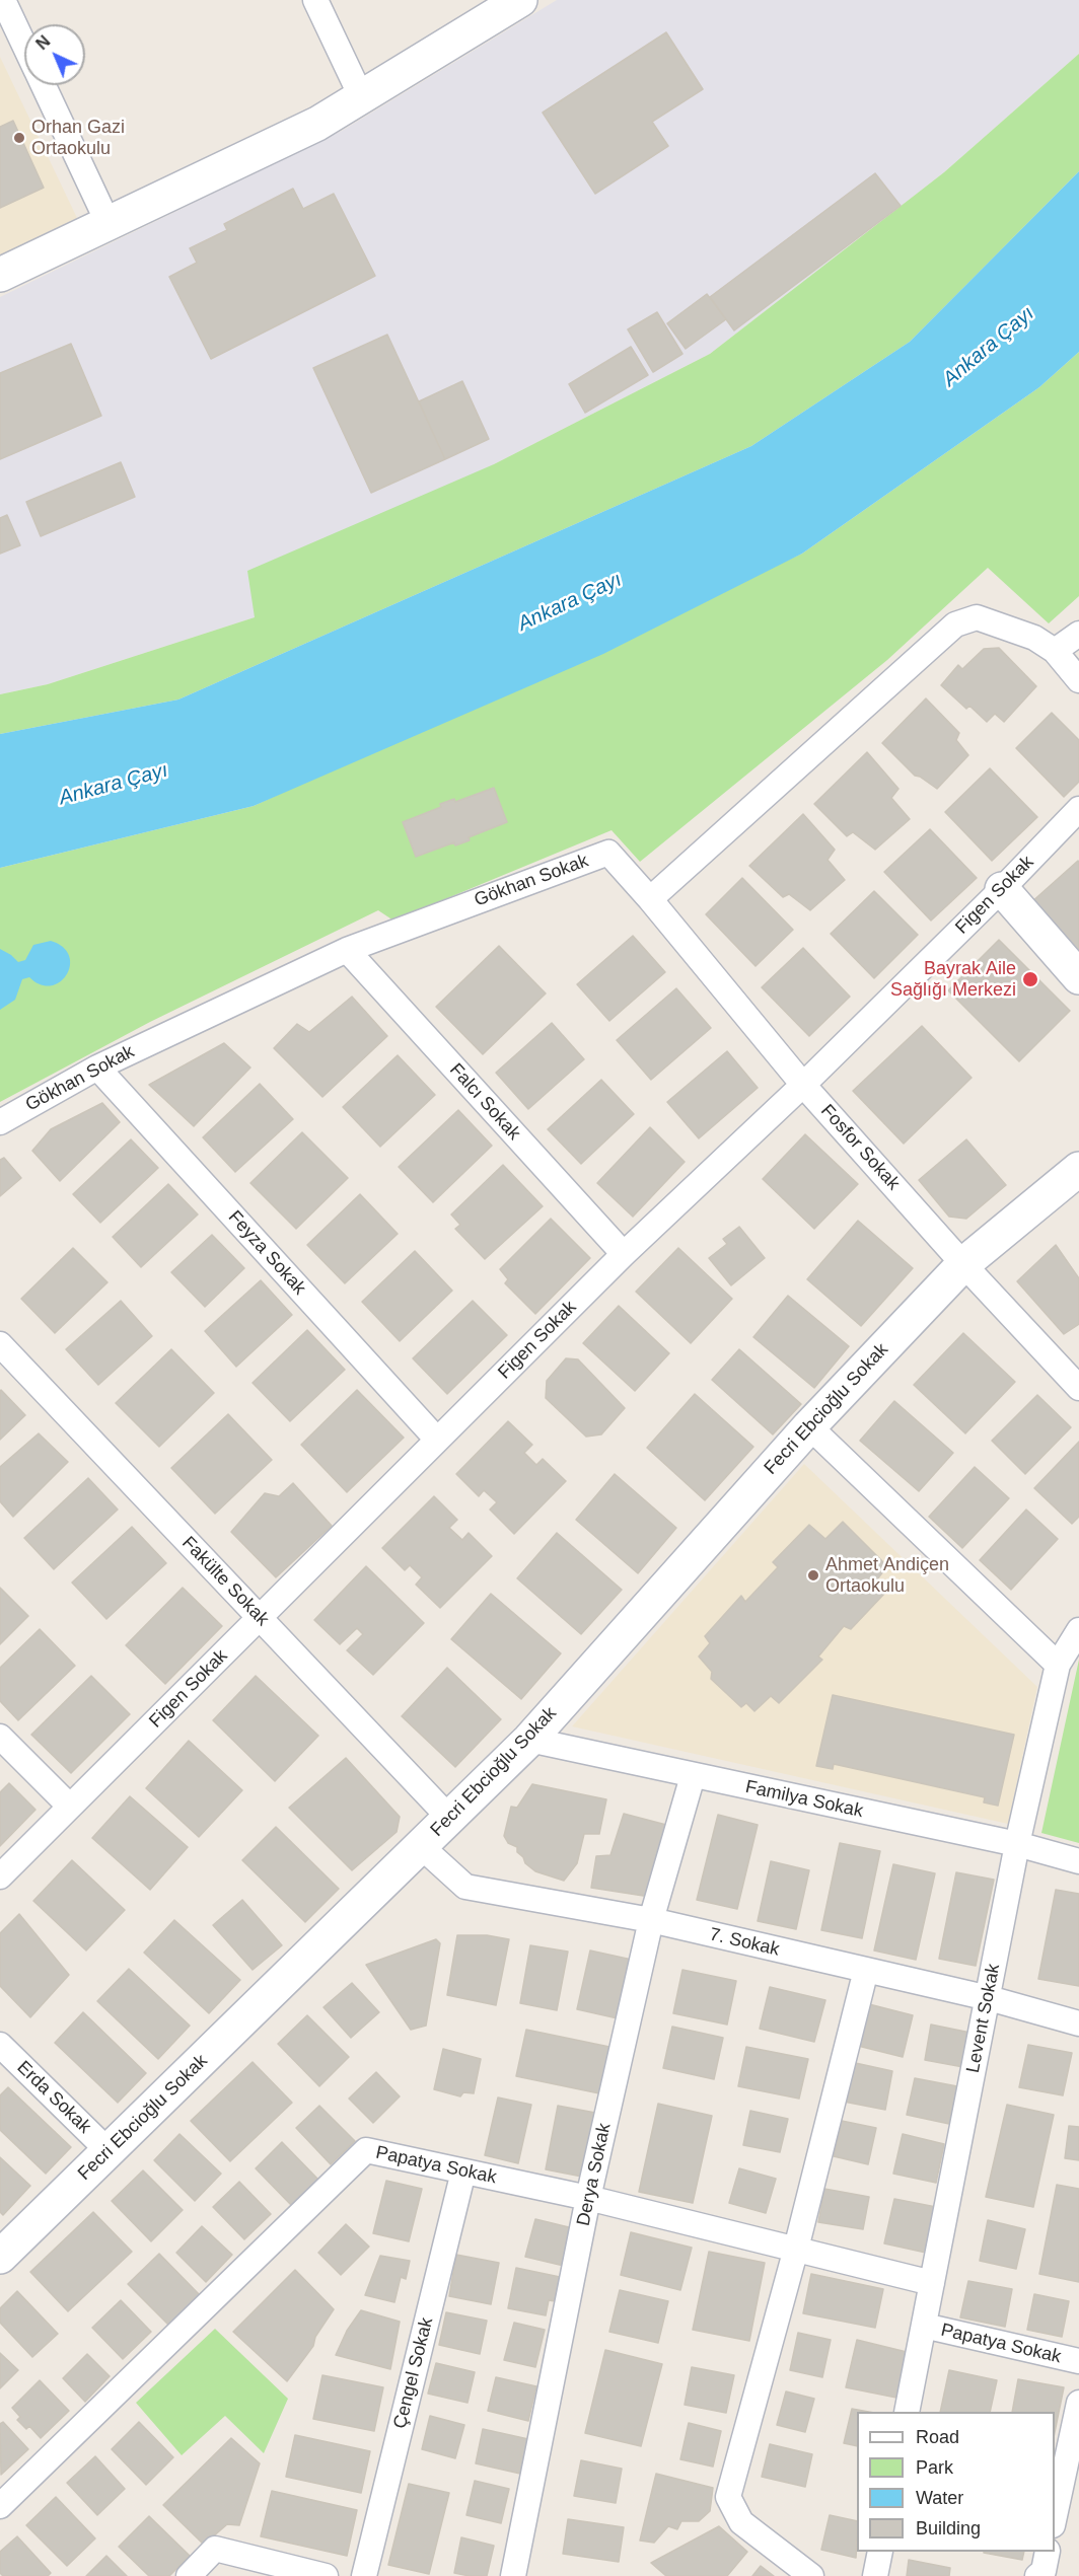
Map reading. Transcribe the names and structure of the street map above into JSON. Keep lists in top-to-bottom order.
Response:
{
  "streets": {
    "street": [
      "Gökhan Sokak",
      "Figen Sokak",
      "Falcı Sokak",
      "Fosfor Sokak",
      "Feyza Sokak",
      "Fecri Ebcioğlu Sokak",
      "Fakülte Sokak",
      "Familya Sokak",
      "7. Sokak",
      "Levent Sokak",
      "Erda Sokak",
      "Papatya Sokak",
      "Derya Sokak",
      "Çengel Sokak"
    ]
  },
  "crossings": [
    ["Gökhan Sokak", "Falcı Sokak"],
    ["Gökhan Sokak", "Fosfor Sokak"],
    ["Gökhan Sokak", "Feyza Sokak"],
    ["Figen Sokak", "Falcı Sokak"],
    ["Figen Sokak", "Fosfor Sokak"],
    ["Figen Sokak", "Feyza Sokak"],
    ["Figen Sokak", "Fakülte Sokak"],
    ["Fosfor Sokak", "Fecri Ebcioğlu Sokak"],
    ["Fecri Ebcioğlu Sokak", "Fakülte Sokak"],
    ["Fecri Ebcioğlu Sokak", "Familya Sokak"],
    ["Fecri Ebcioğlu Sokak", "7. Sokak"],
    ["Fecri Ebcioğlu Sokak", "Erda Sokak"],
    ["Familya Sokak", "Levent Sokak"],
    ["Familya Sokak", "Derya Sokak"],
    ["7. Sokak", "Levent Sokak"],
    ["7. Sokak", "Derya Sokak"],
    ["Levent Sokak", "Papatya Sokak"],
    ["Papatya Sokak", "Derya Sokak"],
    ["Papatya Sokak", "Çengel Sokak"]
  ],
  "water": ["Ankara Çayı"],
  "places": ["Orhan Gazi Ortaokulu", "Bayrak Aile Sağlığı Merkezi", "Ahmet Andiçen Ortaokulu"],
  "legend": [
    "Road",
    "Park",
    "Water",
    "Building"
  ],
  "north": "top left"
}
